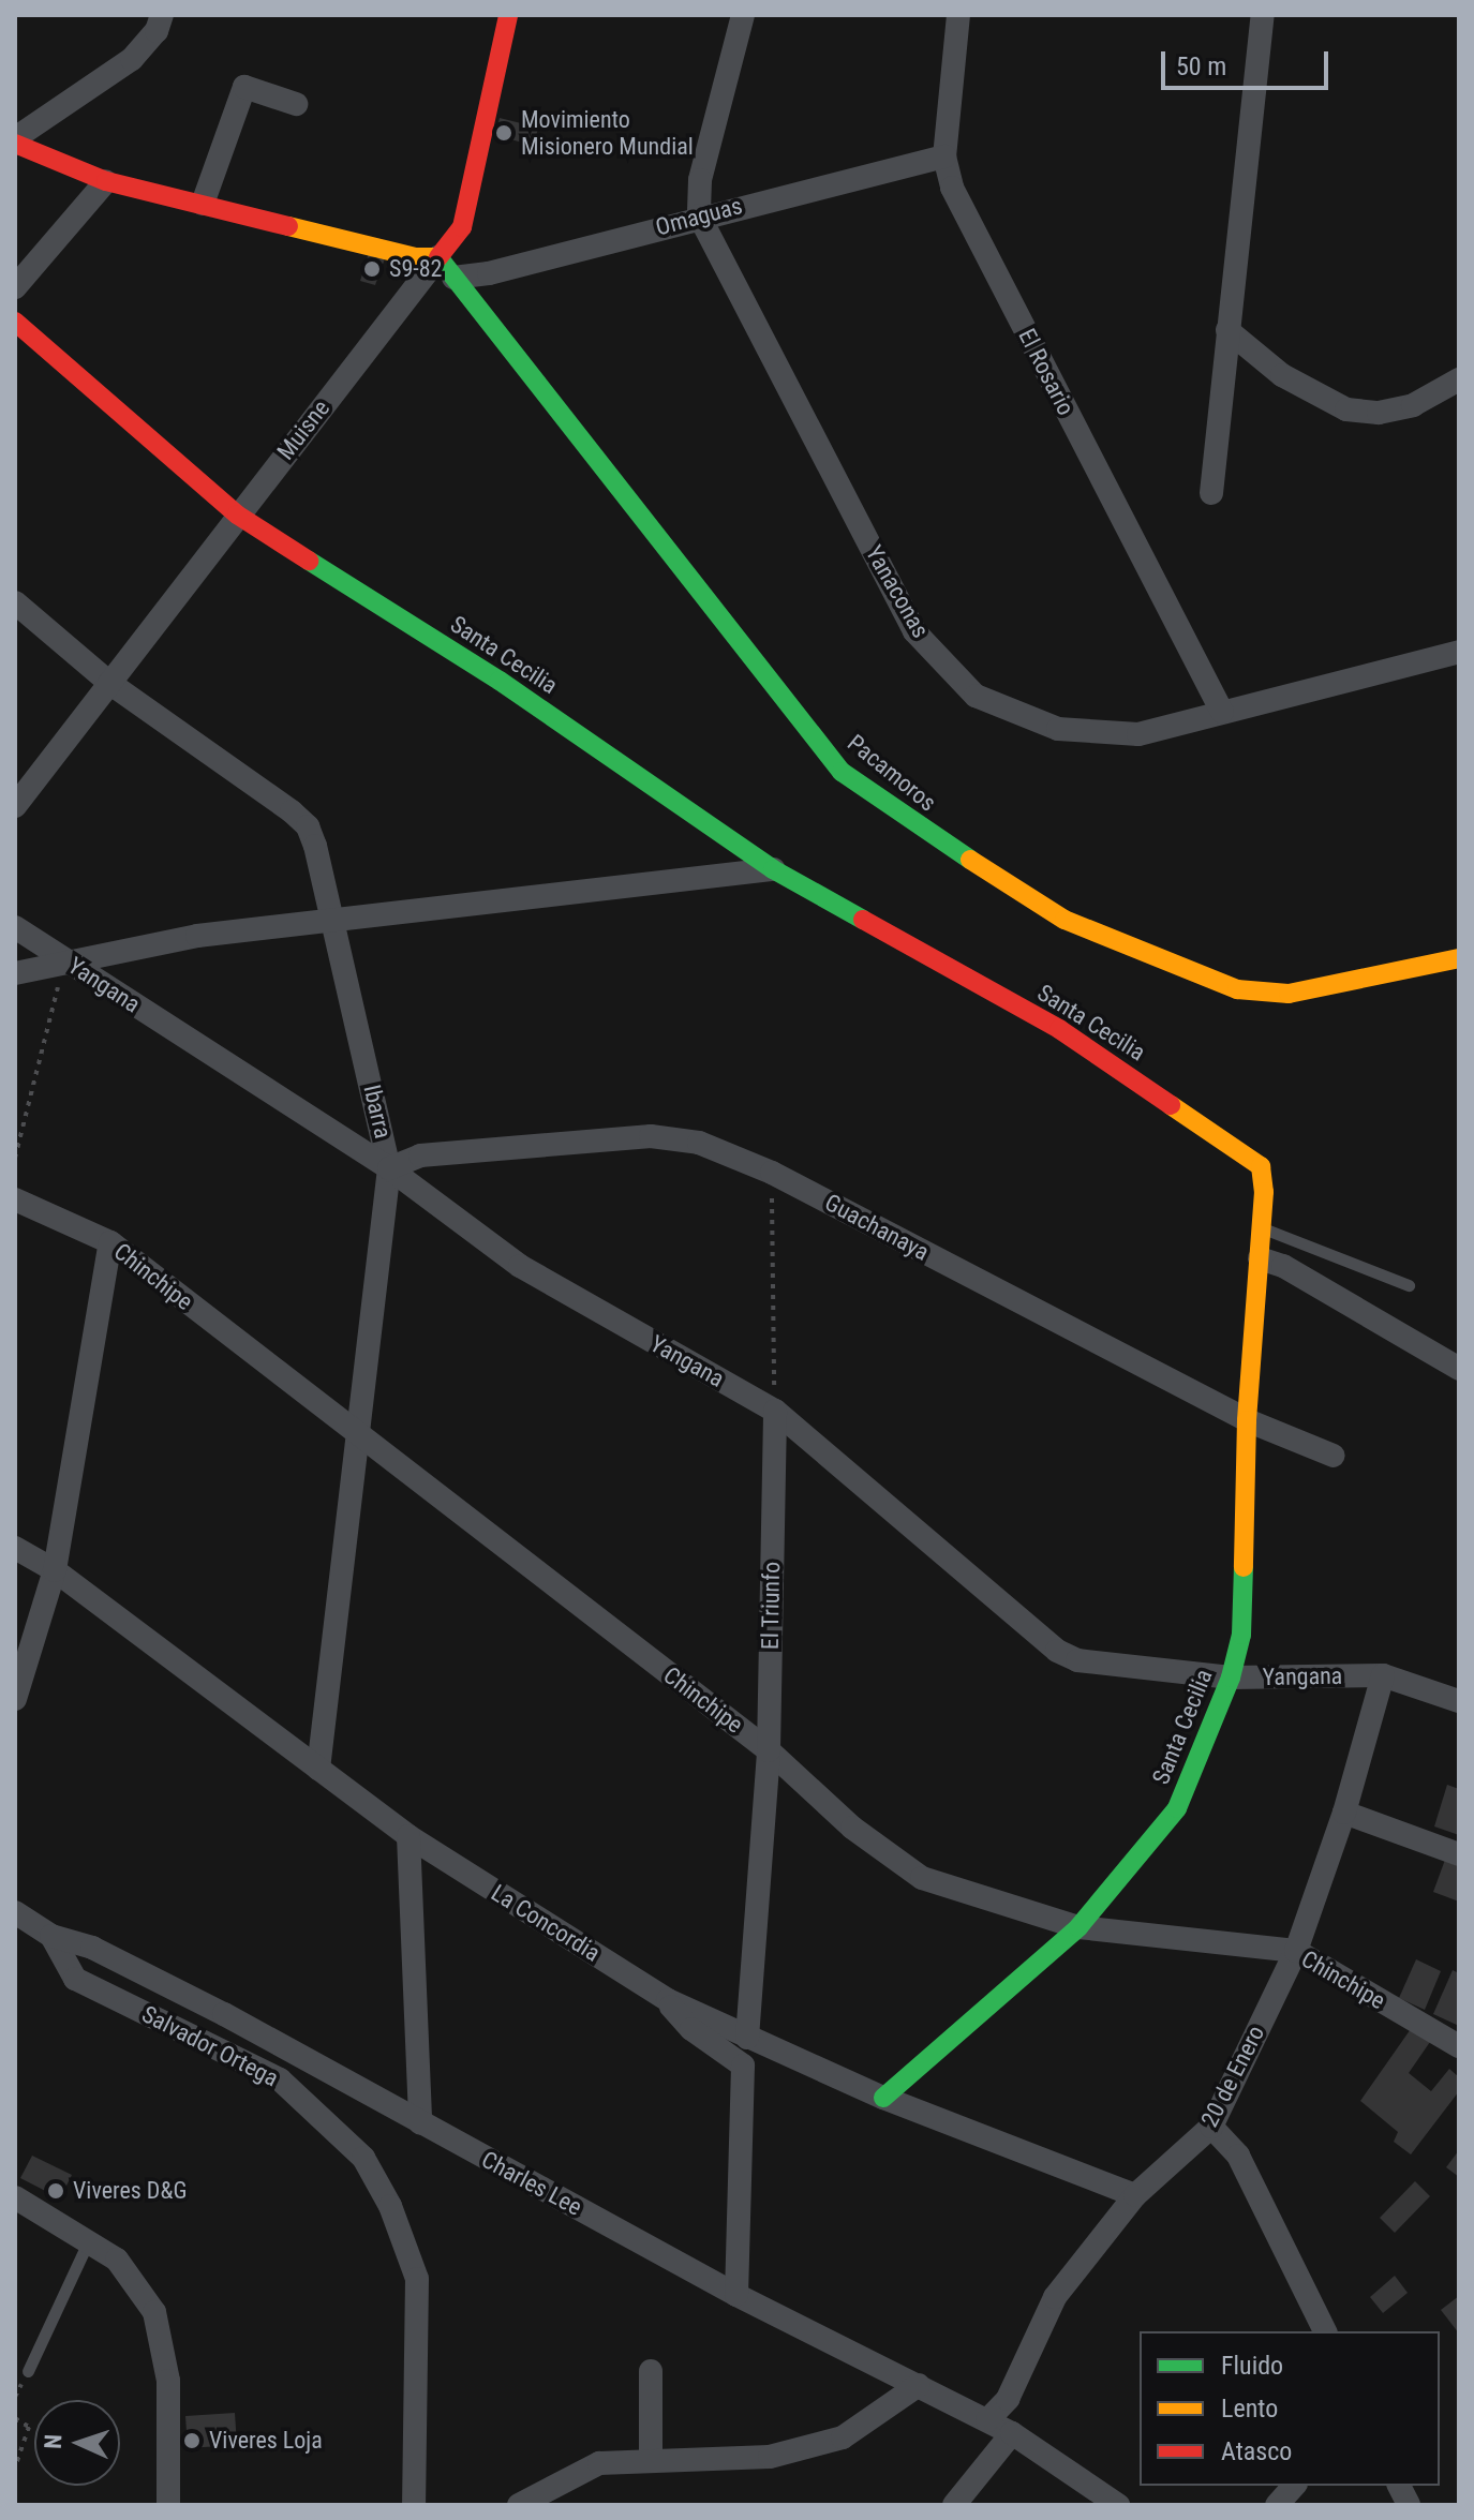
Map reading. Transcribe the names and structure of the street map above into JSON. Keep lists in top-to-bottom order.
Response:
{
  "streets": {
    "street": [
      "Omaguas",
      "El Rosario",
      "Muisne",
      "Yanaconas",
      "Santa Cecilia",
      "Pacamoros",
      "Yangana",
      "Ibarra",
      "Guachanaya",
      "Chinchipe",
      "El Triunfo",
      "La Concordia",
      "Salvador Ortega",
      "20 de Enero",
      "Charles Lee"
    ]
  },
  "crossings": [
    ["Omaguas", "El Rosario"],
    ["Omaguas", "Yanaconas"],
    ["Omaguas", "Pacamoros"],
    ["El Rosario", "Yanaconas"],
    ["Muisne", "Santa Cecilia"],
    ["Muisne", "Pacamoros"],
    ["Muisne", "Ibarra"],
    ["Santa Cecilia", "Yangana"],
    ["Santa Cecilia", "Guachanaya"],
    ["Santa Cecilia", "Chinchipe"],
    ["Santa Cecilia", "La Concordia"],
    ["Yangana", "Ibarra"],
    ["Yangana", "Guachanaya"],
    ["Yangana", "El Triunfo"],
    ["Yangana", "20 de Enero"],
    ["Ibarra", "Guachanaya"],
    ["Ibarra", "Chinchipe"],
    ["Ibarra", "La Concordia"],
    ["Chinchipe", "El Triunfo"],
    ["Chinchipe", "20 de Enero"],
    ["El Triunfo", "La Concordia"],
    ["La Concordia", "20 de Enero"],
    ["Salvador Ortega", "Charles Lee"],
    ["20 de Enero", "Charles Lee"]
  ],
  "places": [
    "Movimiento Misionero Mundial",
    "S9-82",
    "Viveres D&G",
    "Viveres Loja"
  ],
  "legend": ["Fluido", "Lento", "Atasco"],
  "scale_bar": "50 m",
  "north": "left"
}
